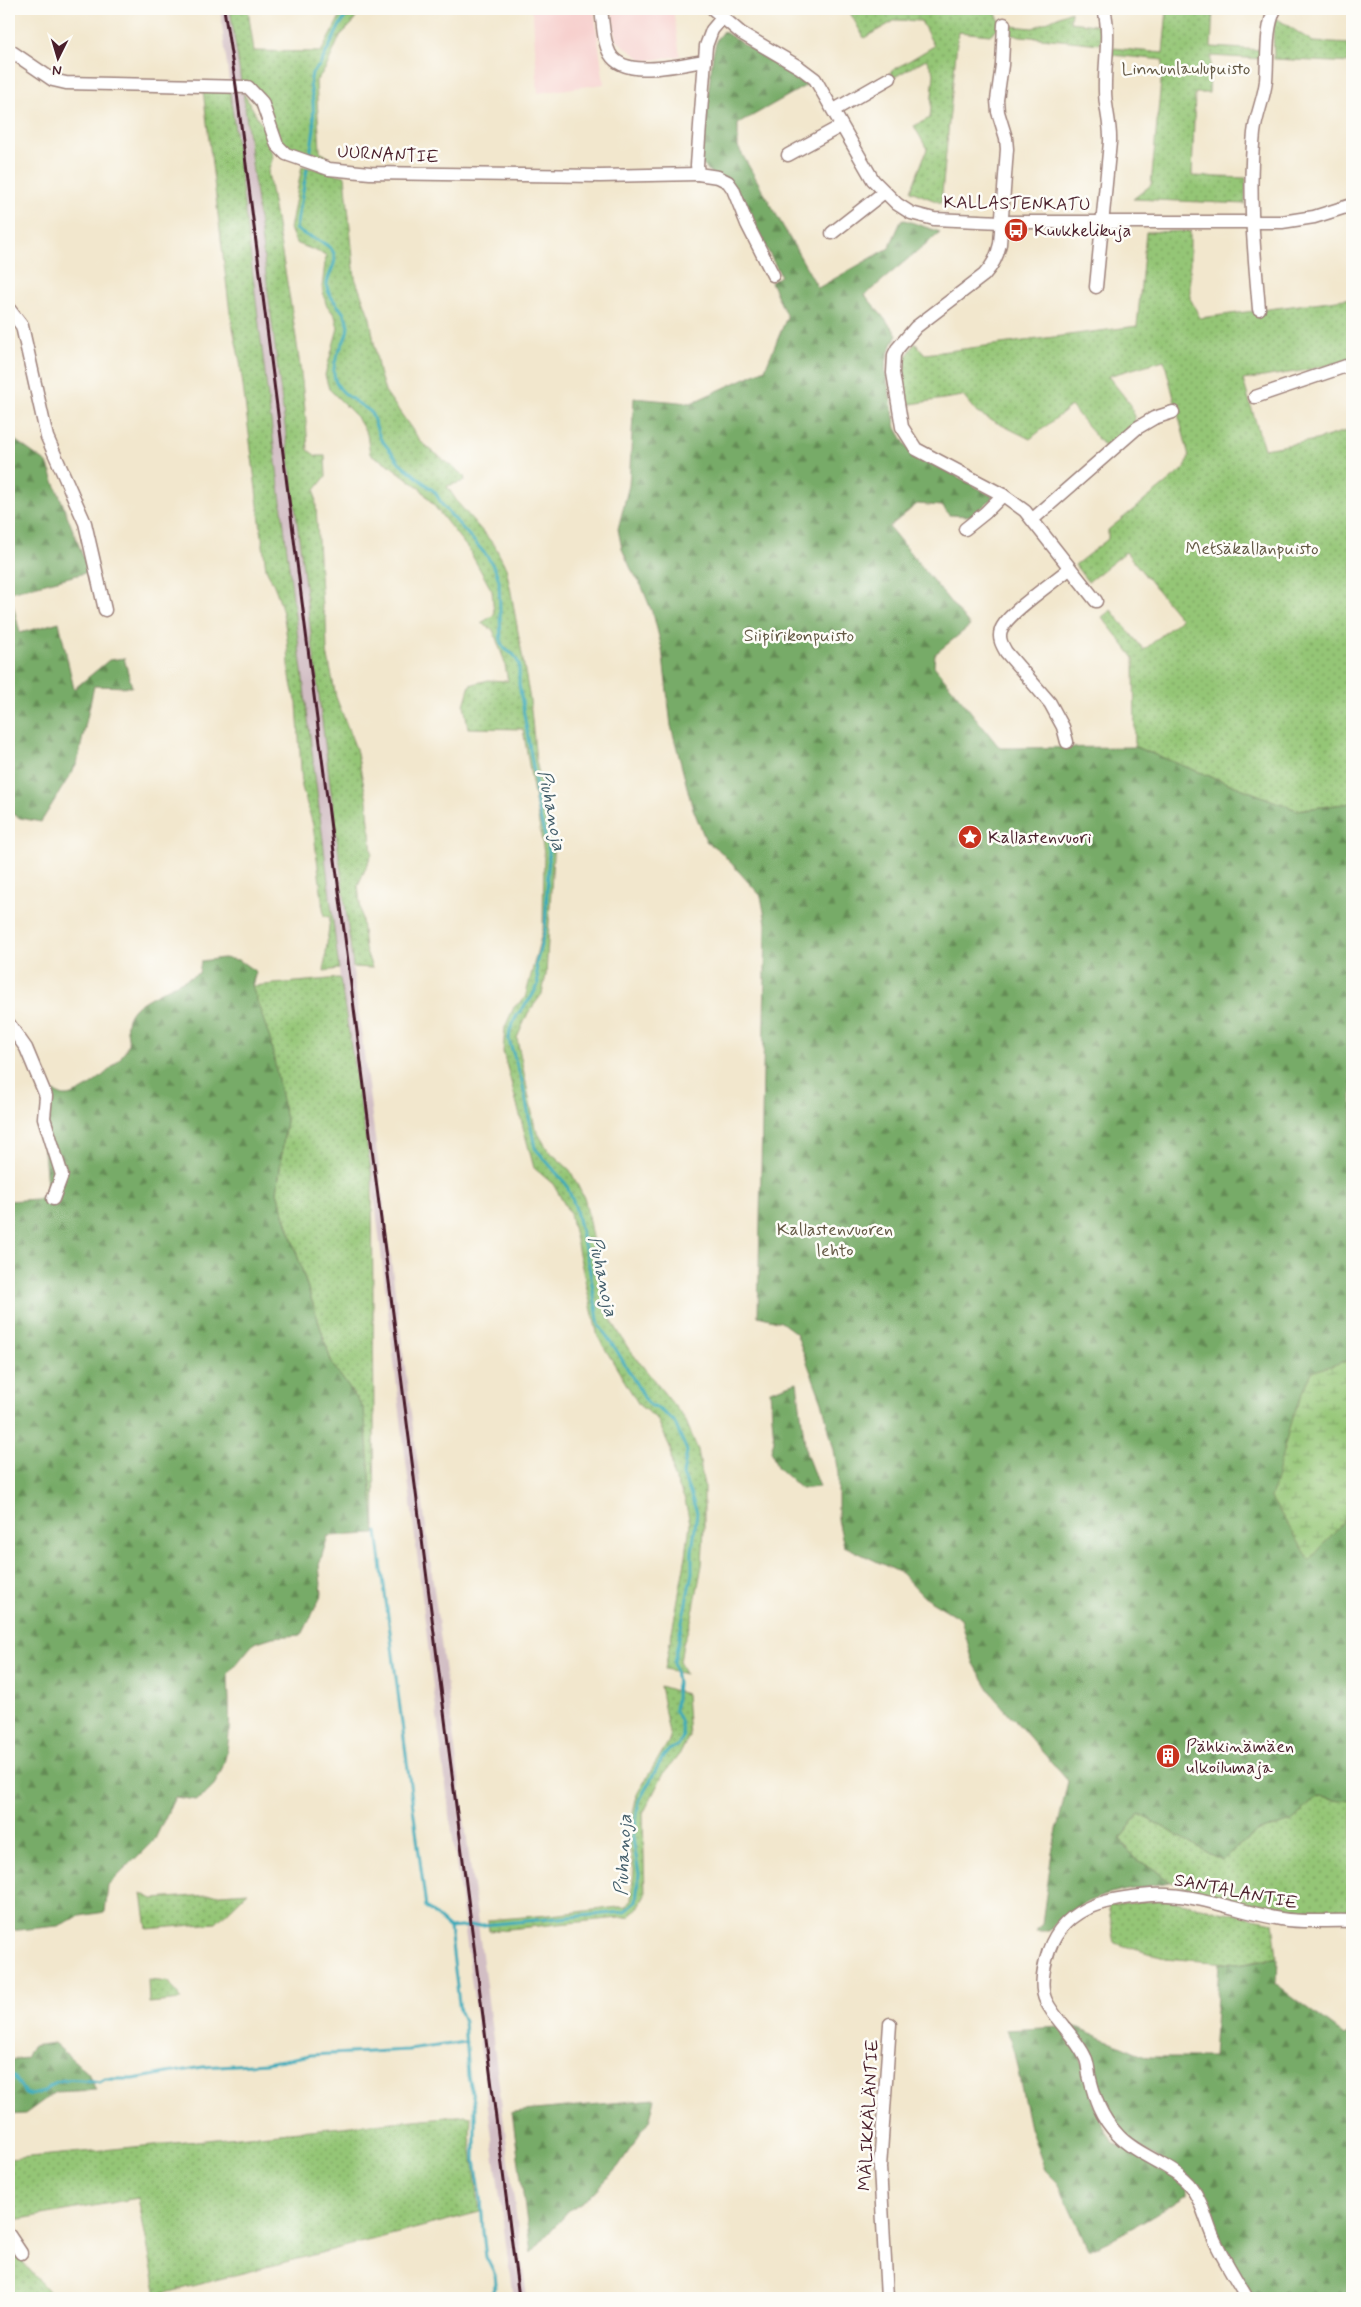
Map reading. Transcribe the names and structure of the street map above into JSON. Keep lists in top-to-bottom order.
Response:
{
  "streets": {
    "street": [
      "UURNANTIE",
      "KALLASTENKATU",
      "SANTALANTIE",
      "MÄLIKKÄLÄNTIE"
    ]
  },
  "water": ["Piuhanoja"],
  "parks": [
    "Linnunlaulupuisto",
    "Metsäkallanpuisto",
    "Siipirikonpuisto",
    "Kallastenvuoren lehto"
  ],
  "places": {
    "bus stop": ["Kuukkelikuja"],
    "place": ["Kallastenvuori"],
    "building": ["Pähkinämäen ulkoilumaja"]
  },
  "north": "bottom"
}
